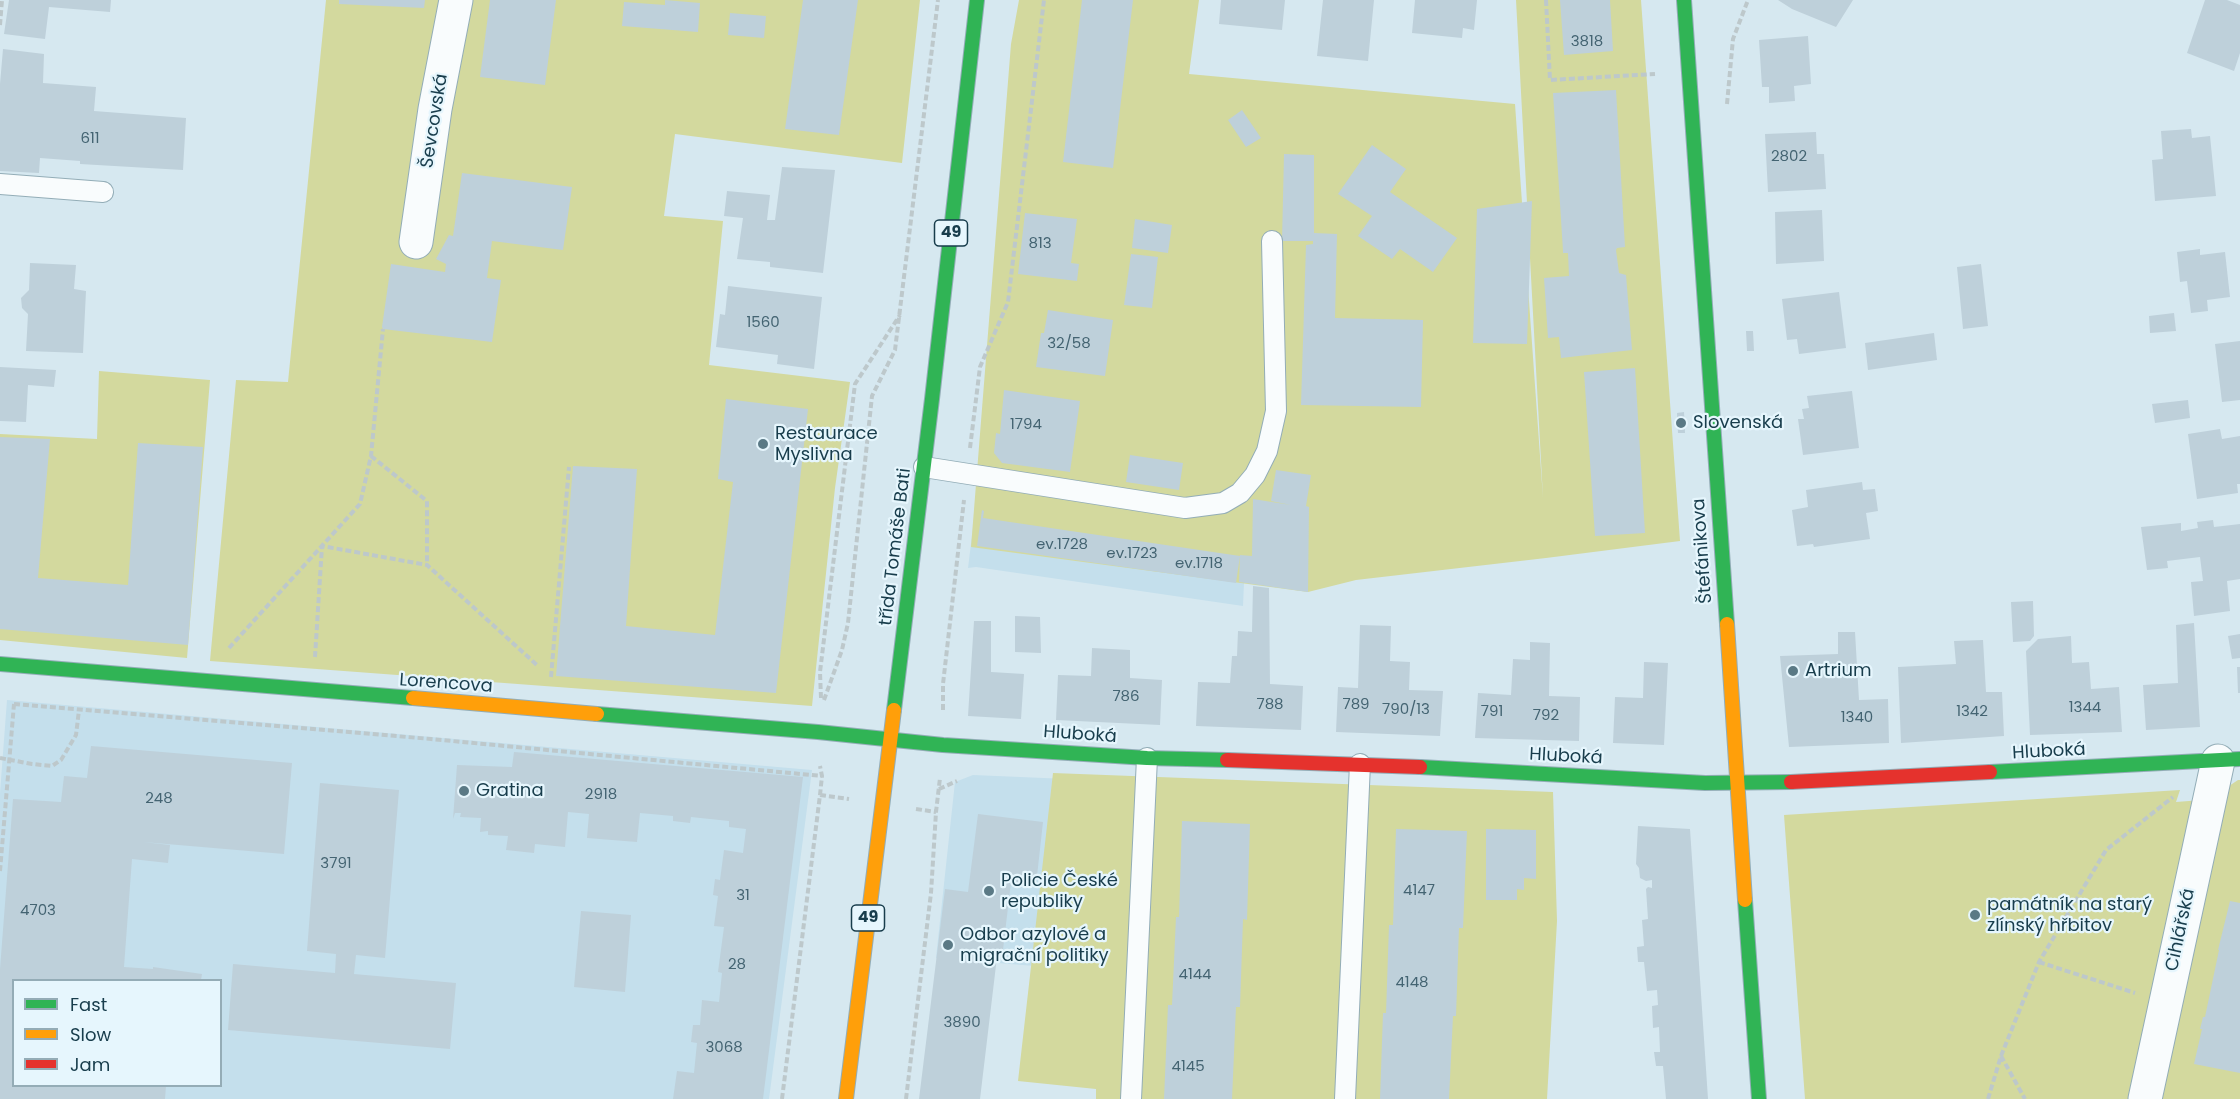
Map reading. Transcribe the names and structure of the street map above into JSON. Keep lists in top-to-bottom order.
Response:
{
  "streets": {
    "street": [
      "Ševcovská",
      "49",
      "třída Tomáše Bati",
      "Štefánikova",
      "Lorencova",
      "Hluboká",
      "Cihlářská"
    ]
  },
  "crossings": [
    ["třída Tomáše Bati", "Lorencova"],
    ["třída Tomáše Bati", "Hluboká"],
    ["Štefánikova", "Hluboká"],
    ["Lorencova", "Hluboká"],
    ["Hluboká", "Cihlářská"]
  ],
  "places": [
    "Slovenská",
    "Restaurace Myslivna",
    "Artrium",
    "Gratina",
    "Policie České republiky",
    "památník na starý zlínský hřbitov",
    "Odbor azylové a migrační politiky"
  ],
  "house_numbers": [
    "3818",
    "611",
    "2802",
    "813",
    "1560",
    "32/58",
    "1794",
    "ev.1728",
    "ev.1723",
    "ev.1718",
    "786",
    "788",
    "789",
    "1344",
    "790/13",
    "791",
    "1342",
    "792",
    "1340",
    "2918",
    "248",
    "3791",
    "4147",
    "31",
    "4703",
    "28",
    "4144",
    "4148",
    "3890",
    "3068",
    "4145"
  ],
  "legend": ["Fast", "Slow", "Jam"]
}
